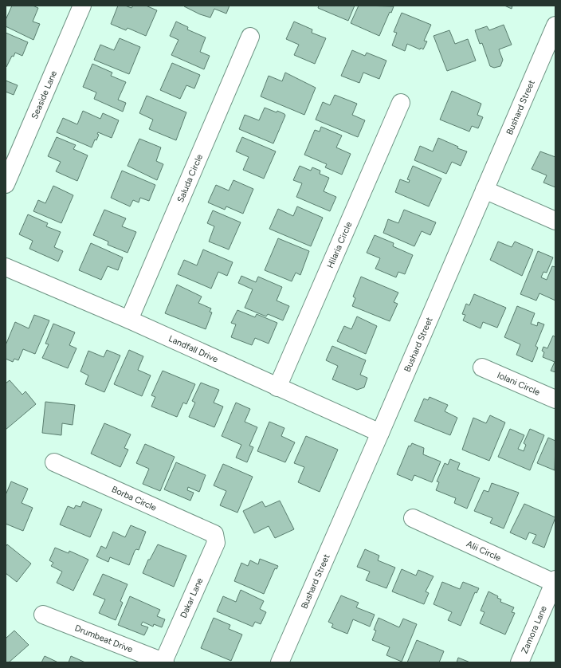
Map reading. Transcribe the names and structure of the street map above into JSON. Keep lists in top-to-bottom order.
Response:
{
  "streets": {
    "street": [
      "Seaside Lane",
      "Bushard Street",
      "Saluda Circle",
      "Hilaria Circle",
      "Landfall Drive",
      "Iolani Circle",
      "Borba Circle",
      "Alii Circle",
      "Dakar Lane",
      "Zamora Lane",
      "Drumbeat Drive"
    ]
  },
  "crossings": [
    ["Bushard Street", "Landfall Drive"],
    ["Saluda Circle", "Landfall Drive"],
    ["Hilaria Circle", "Landfall Drive"],
    ["Borba Circle", "Dakar Lane"],
    ["Alii Circle", "Zamora Lane"],
    ["Dakar Lane", "Drumbeat Drive"]
  ]
}
